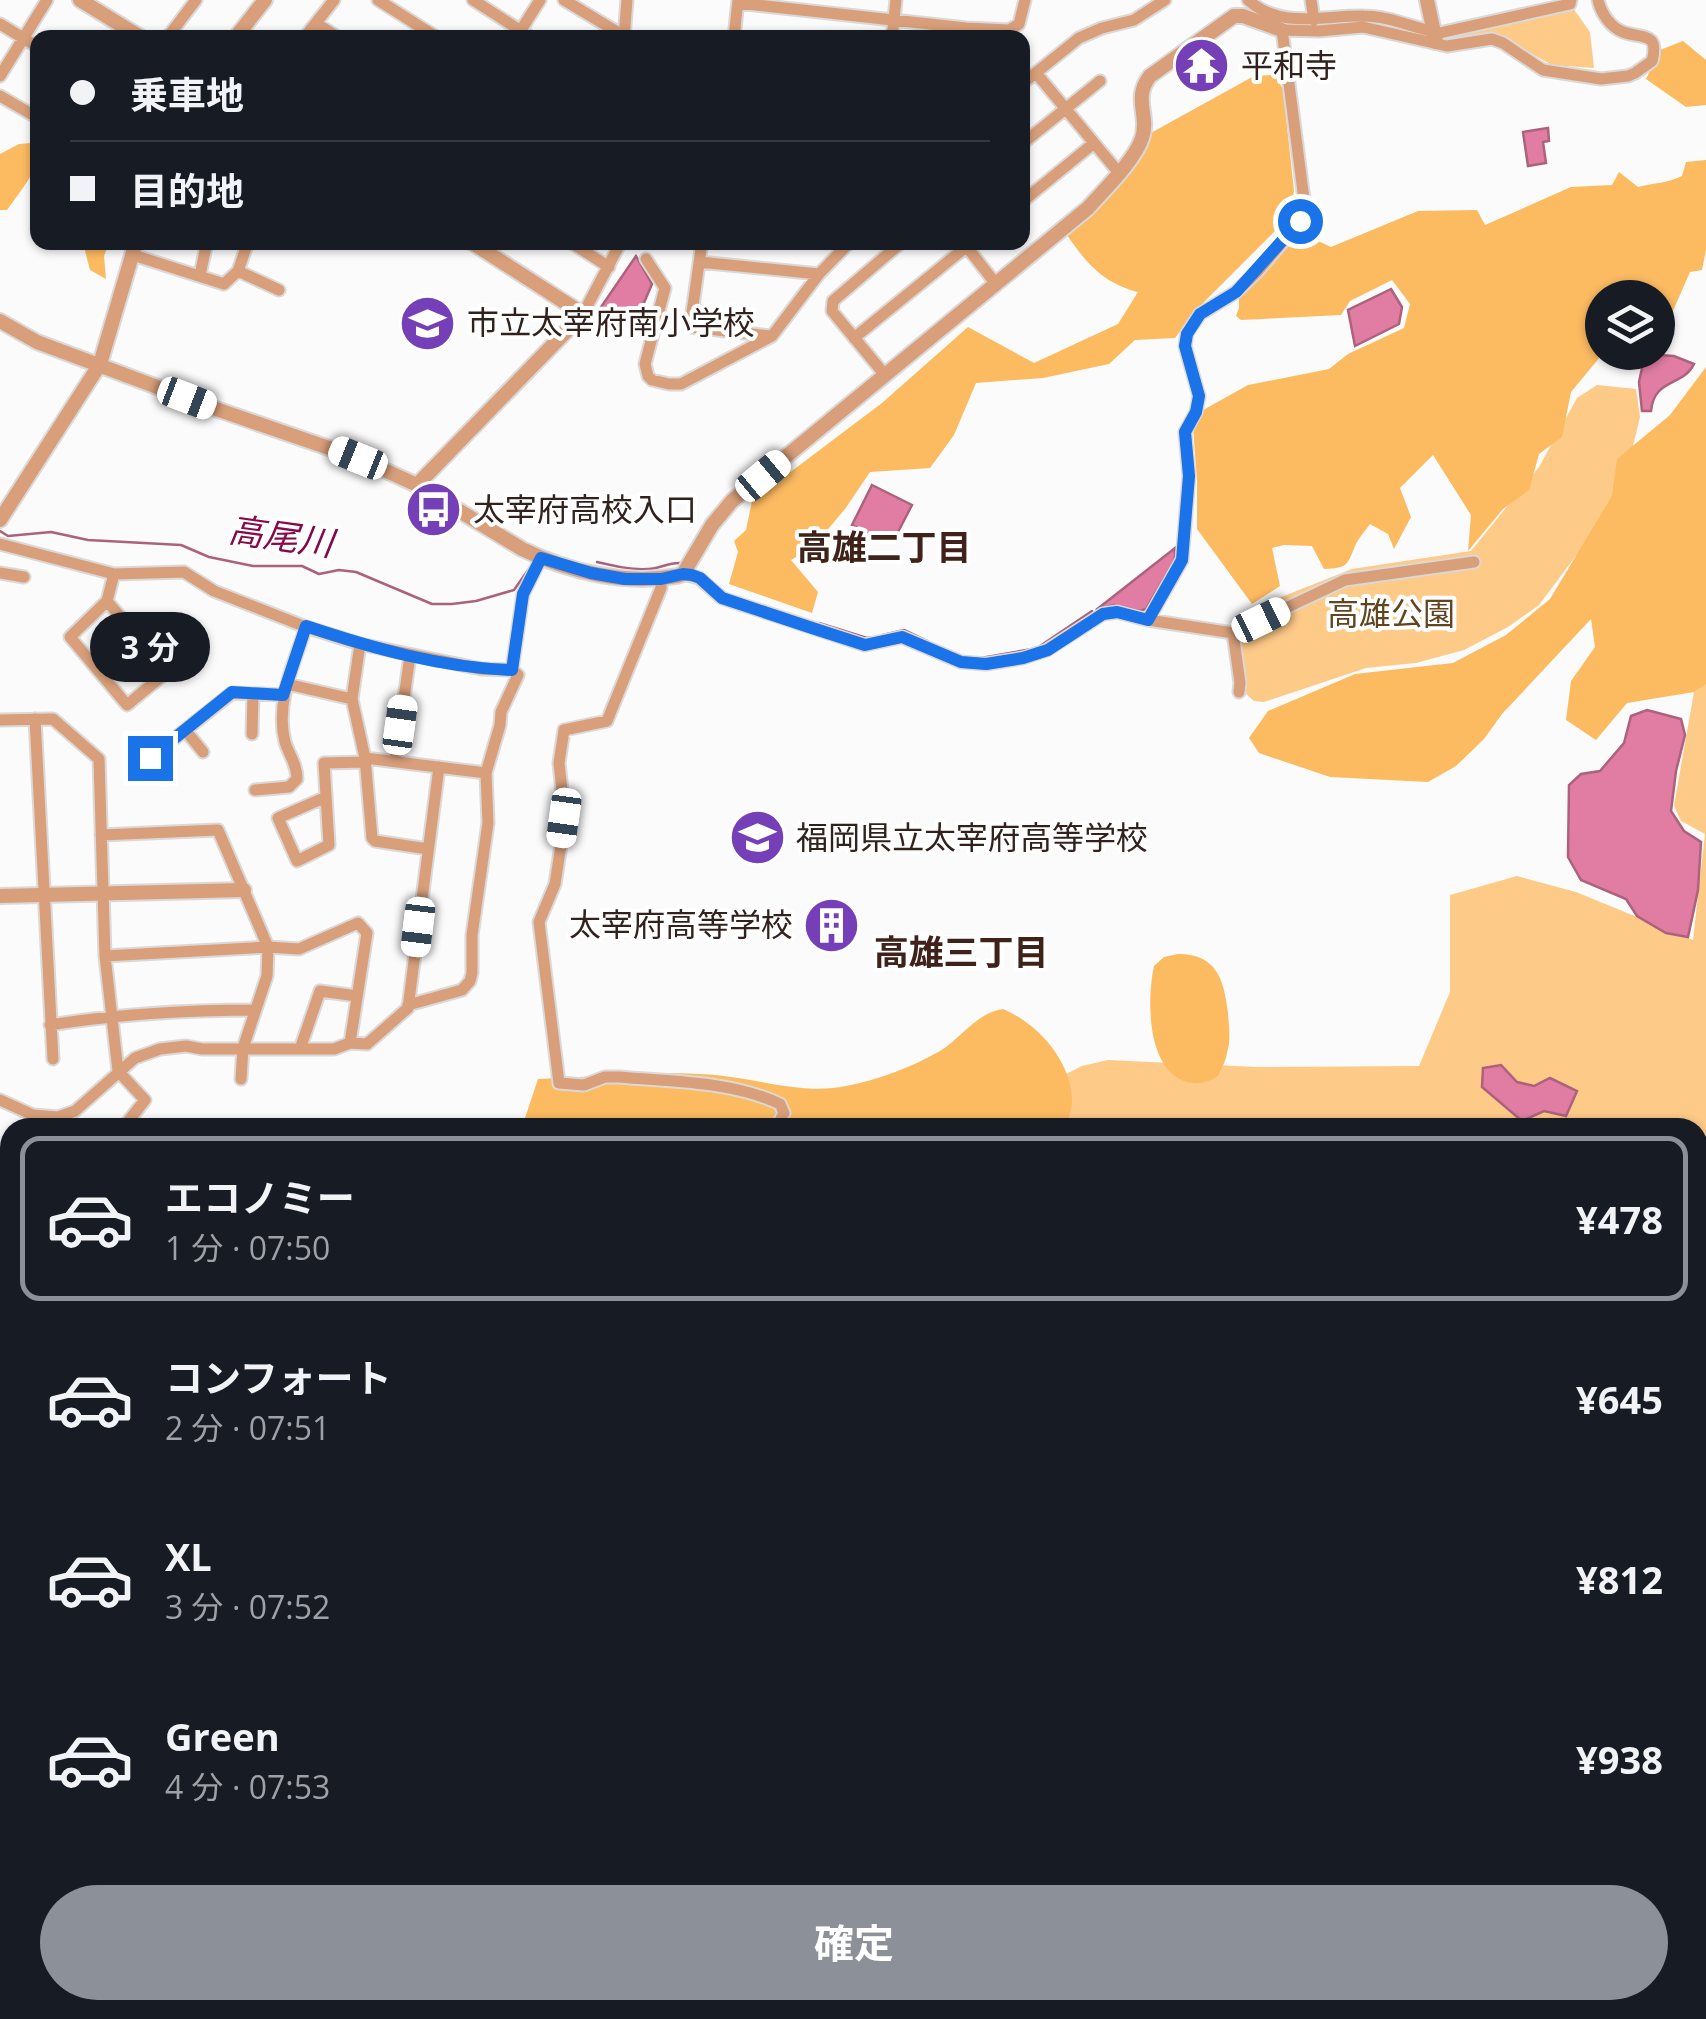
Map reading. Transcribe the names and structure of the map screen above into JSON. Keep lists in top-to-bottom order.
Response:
{
  "districts": ["高雄二丁目", "高雄三丁目"],
  "water": ["高尾川"],
  "parks": ["高雄公園"],
  "places": {
    "temple": ["平和寺"],
    "school or university": ["市立太宰府南小学校", "福岡県立太宰府高等学校"],
    "bus stop": ["太宰府高校入口"],
    "building": ["太宰府高等学校"]
  },
  "page": {
    "banner": ["乗車地", "目的地"],
    "bubble": "3 分",
    "list": [
      {
        "name": "エコノミー",
        "note": "1 分 · 07:50",
        "value": "¥478"
      },
      {
        "name": "コンフォート",
        "note": "2 分 · 07:51",
        "value": "¥645"
      },
      {
        "name": "XL",
        "note": "3 分 · 07:52",
        "value": "¥812"
      },
      {
        "name": "Green",
        "note": "4 分 · 07:53",
        "value": "¥938"
      }
    ],
    "buttons": "確定"
  }
}
